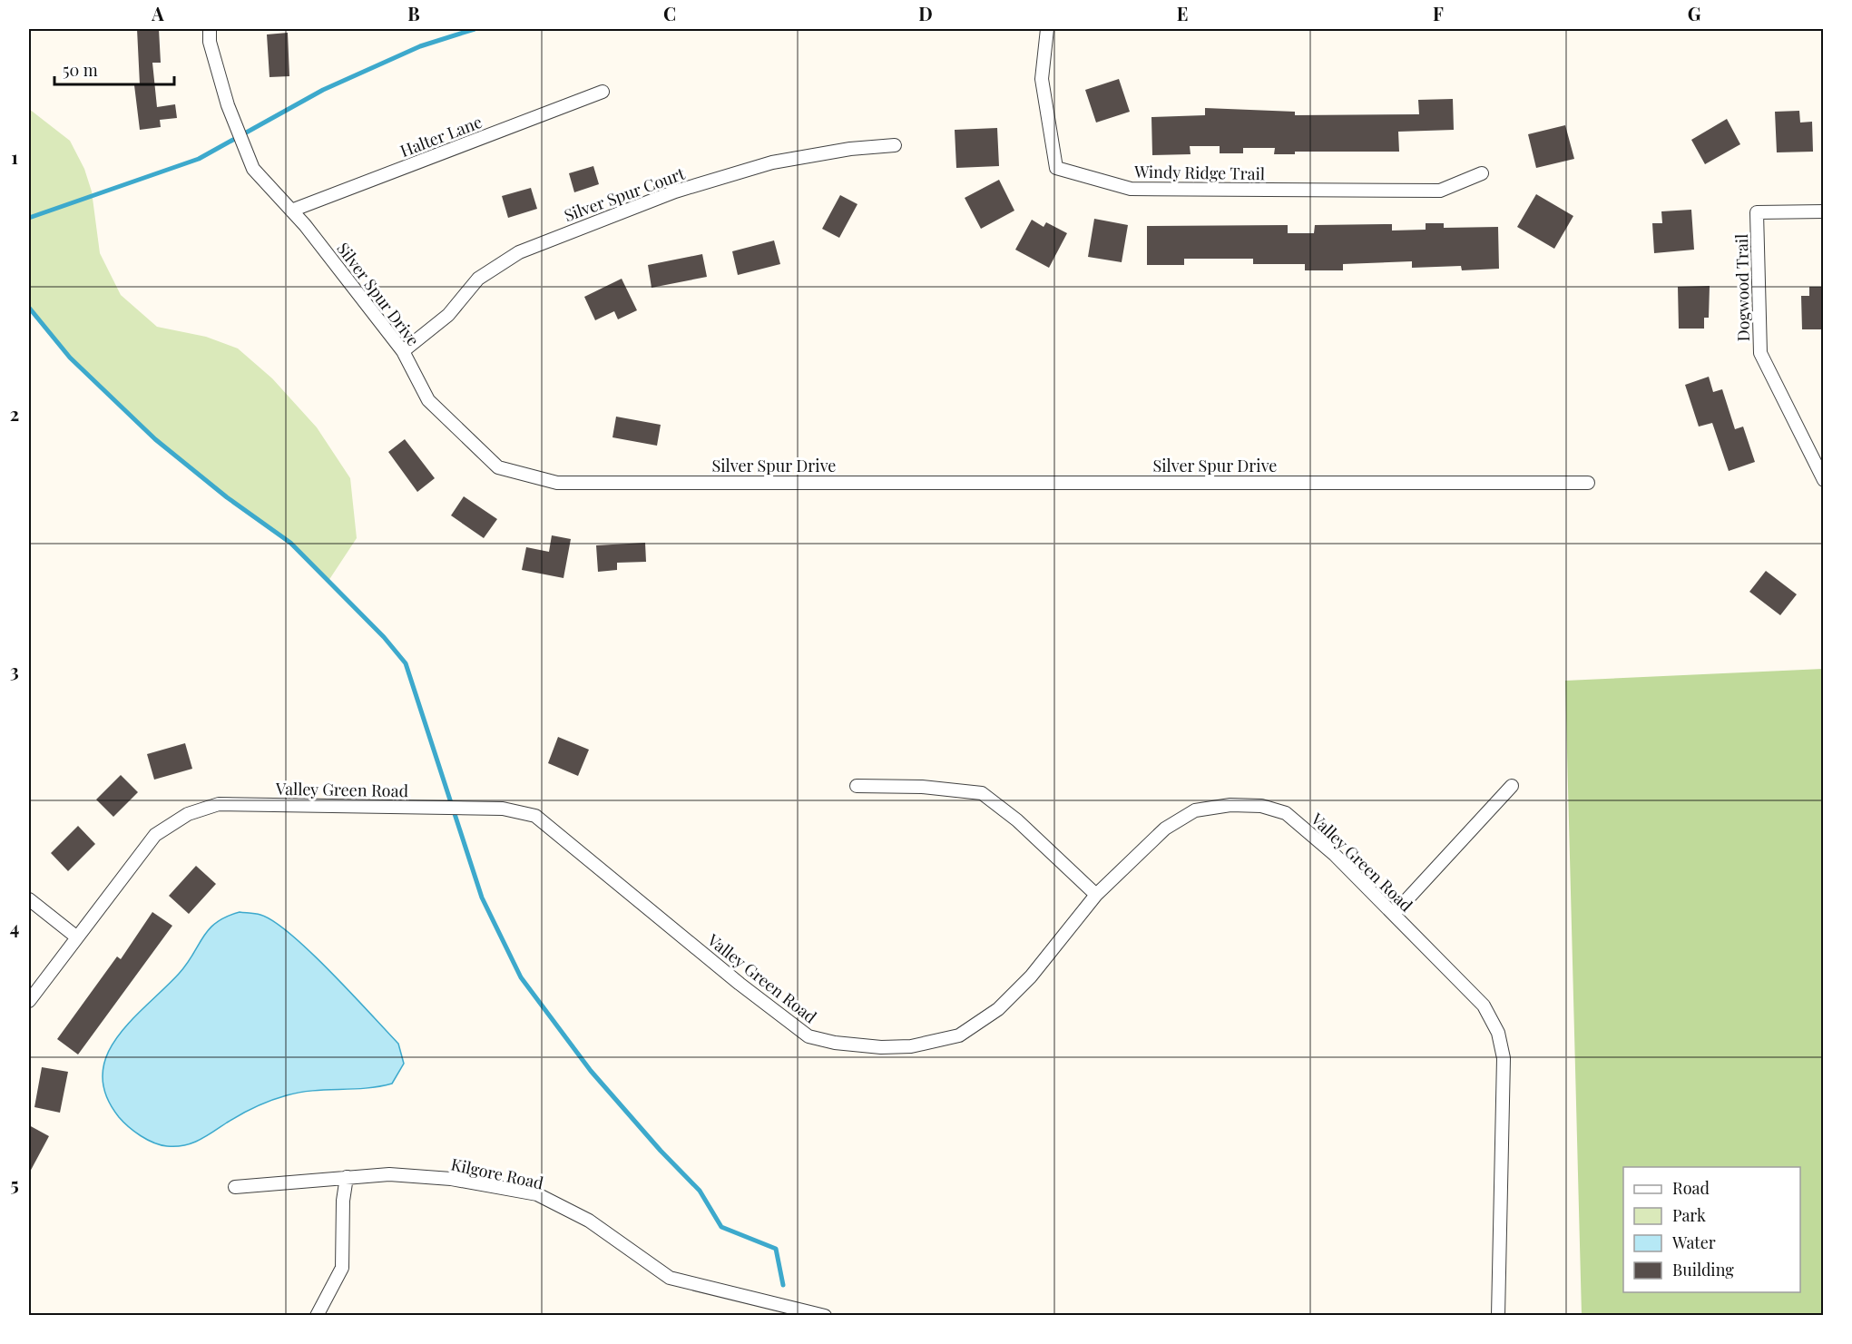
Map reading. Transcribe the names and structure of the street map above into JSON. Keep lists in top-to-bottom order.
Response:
{
  "streets": {
    "street": [
      "Halter Lane",
      "Windy Ridge Trail",
      "Silver Spur Court",
      "Dogwood Trail",
      "Silver Spur Drive",
      "Valley Green Road",
      "Kilgore Road"
    ]
  },
  "crossings": [
    ["Halter Lane", "Silver Spur Drive"],
    ["Silver Spur Court", "Silver Spur Drive"]
  ],
  "legend": [
    "Road",
    "Park",
    "Water",
    "Building"
  ],
  "scale_bar": "50 m",
  "grid": {
    "columns": [
      "A",
      "B",
      "C",
      "D",
      "E",
      "F",
      "G"
    ],
    "rows": [
      "1",
      "2",
      "3",
      "4",
      "5"
    ]
  }
}
